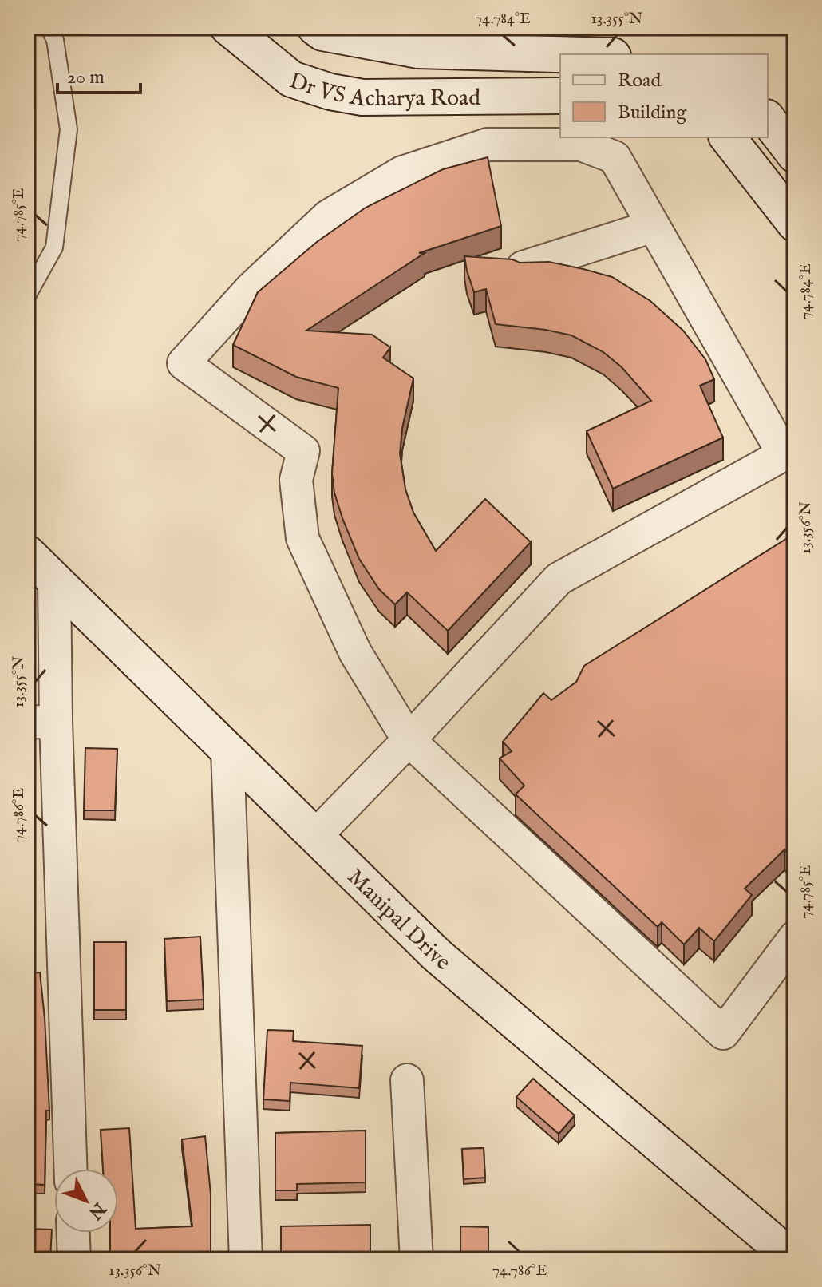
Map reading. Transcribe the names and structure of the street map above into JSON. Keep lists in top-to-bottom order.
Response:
{
  "streets": {
    "street": ["Dr VS Acharya Road", "Manipal Drive"]
  },
  "legend": ["Road", "Building"],
  "scale_bar": "20 m",
  "north": "bottom right",
  "coordinates": [
    "74.784°E",
    "13.355°N",
    "74.785°E",
    "13.356°N",
    "74.786°E"
  ]
}
